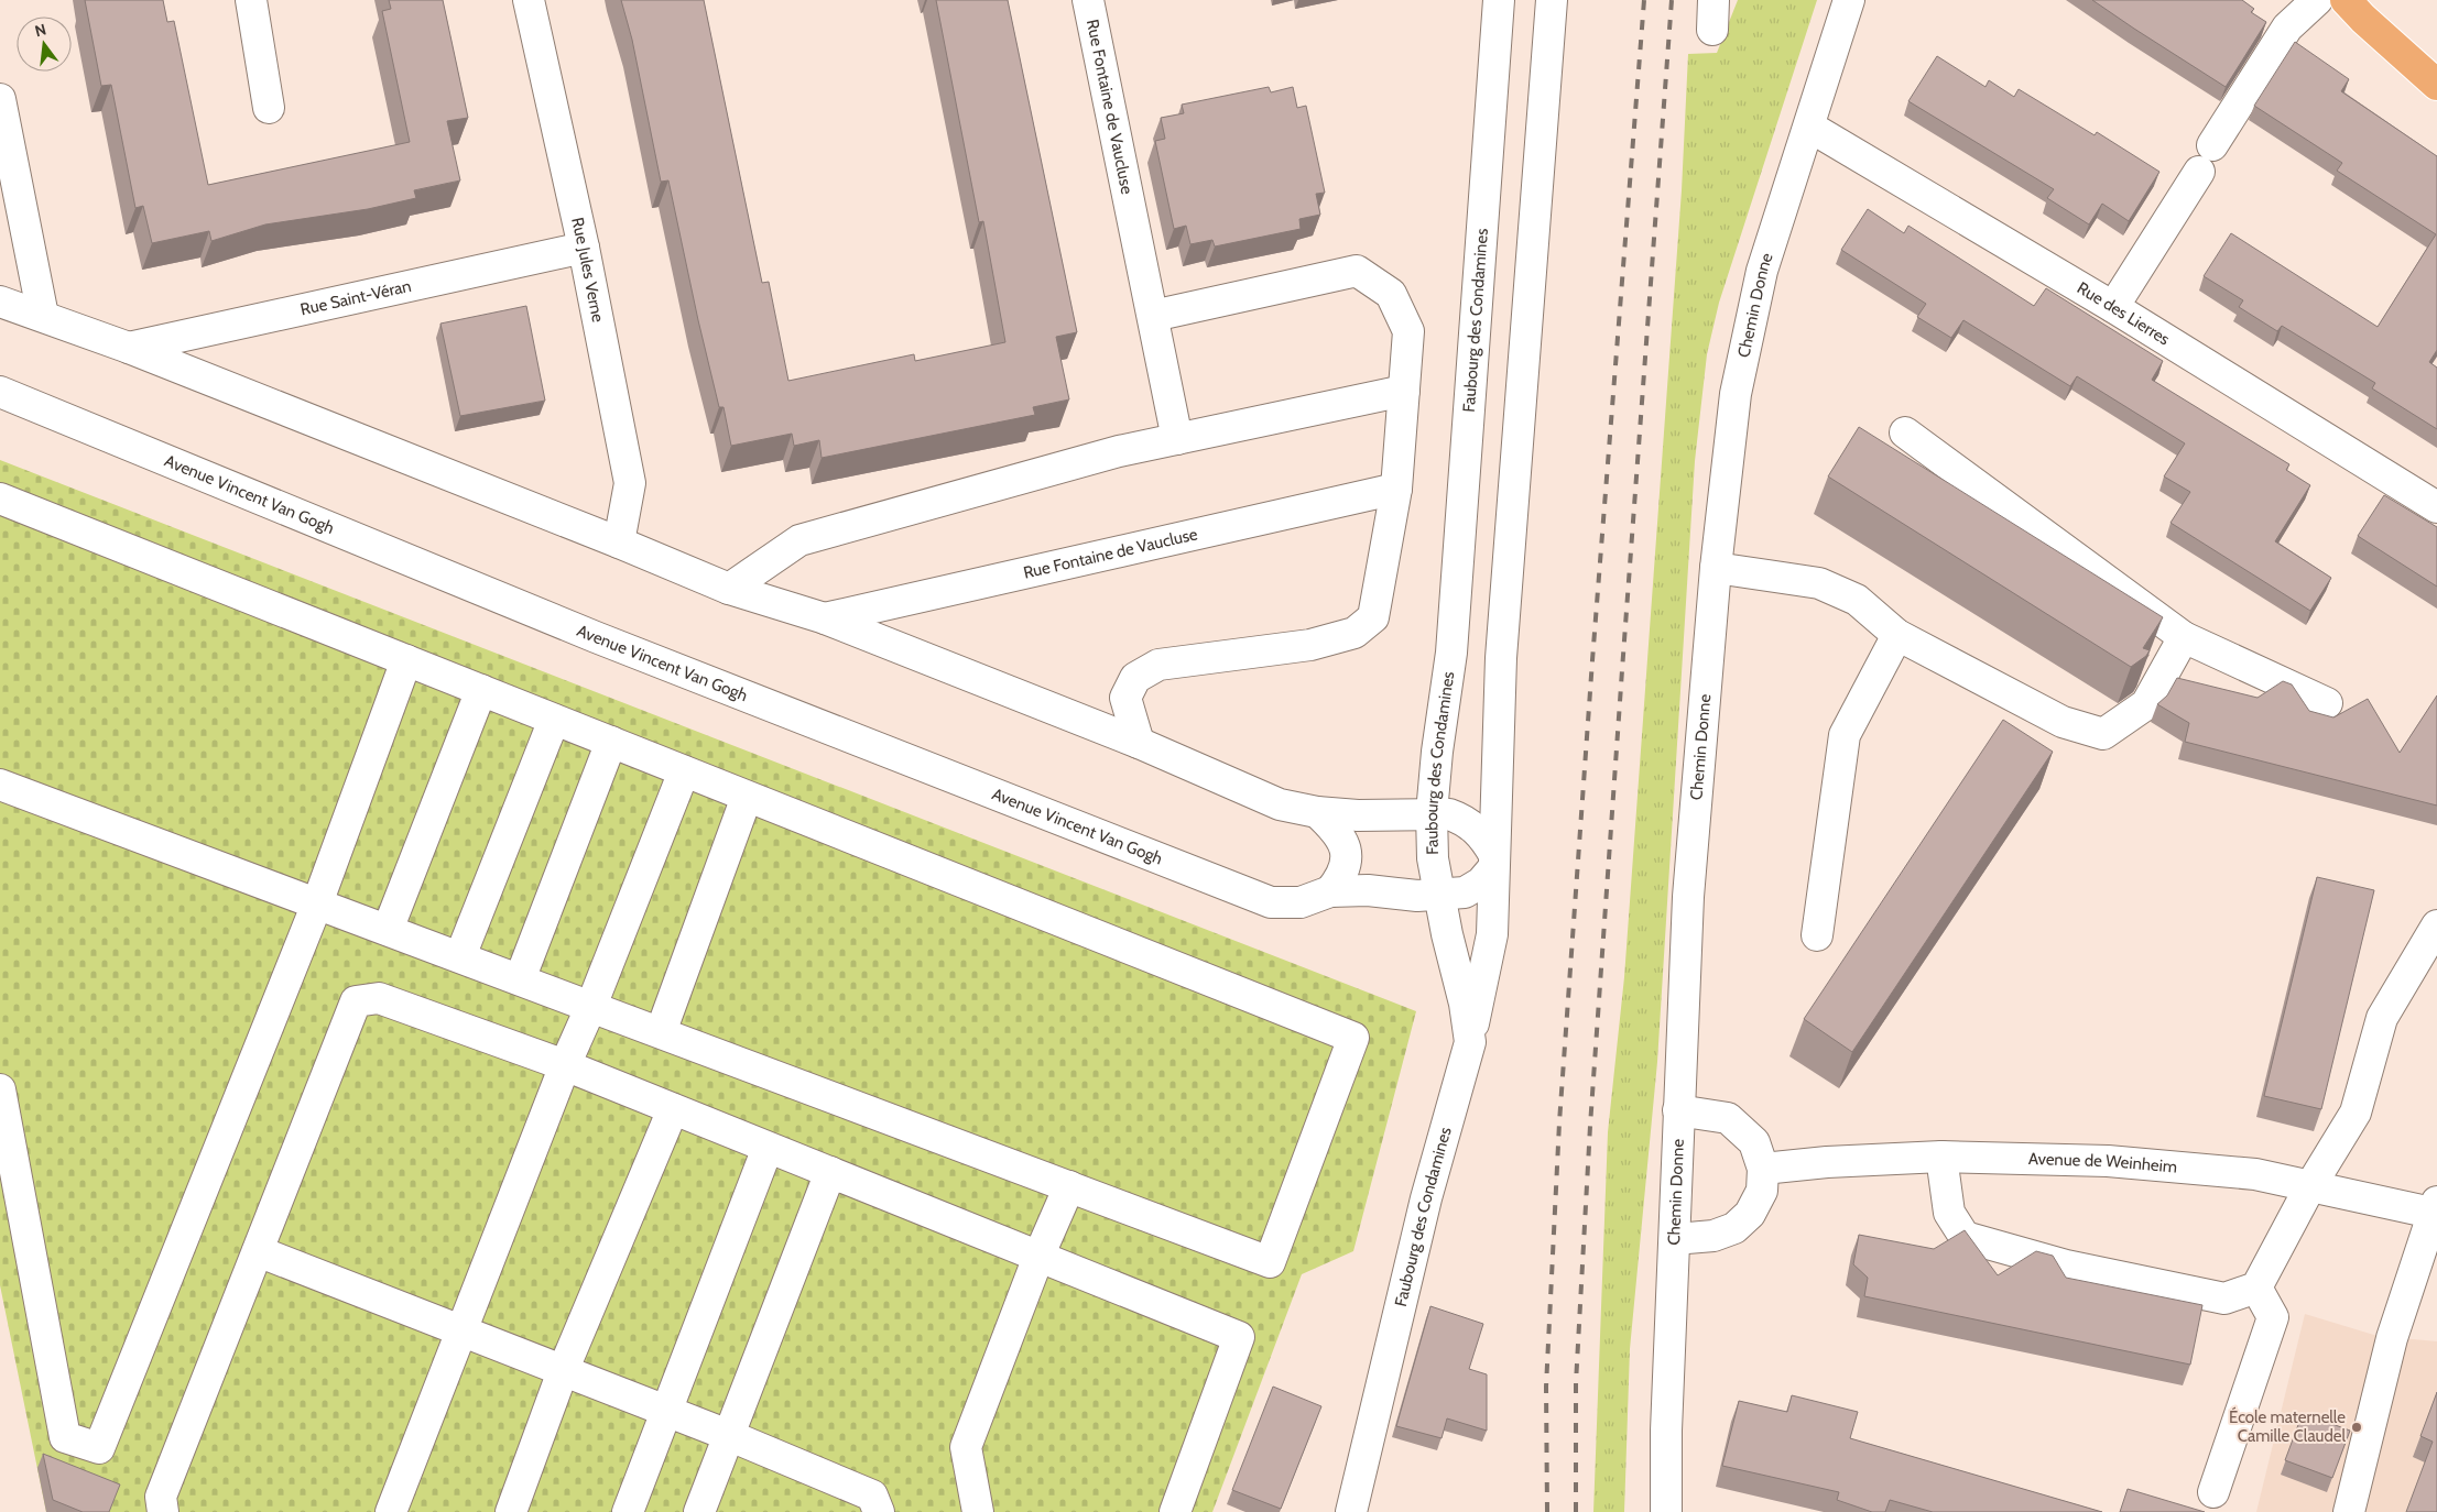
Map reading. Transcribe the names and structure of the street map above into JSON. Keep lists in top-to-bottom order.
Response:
{
  "streets": {
    "street": [
      "Rue Fontaine de Vaucluse",
      "Rue Jules Verne",
      "Rue Saint-Véran",
      "Chemin Donne",
      "Rue des Lierres",
      "Faubourg des Condamines",
      "Avenue Vincent Van Gogh",
      "Avenue de Weinheim"
    ]
  },
  "crossings": [
    ["Rue Jules Verne", "Rue Saint-Véran"],
    ["Chemin Donne", "Rue des Lierres"],
    ["Faubourg des Condamines", "Avenue Vincent Van Gogh"]
  ],
  "places": ["École maternelle Camille Claudel"],
  "north": "top"
}
